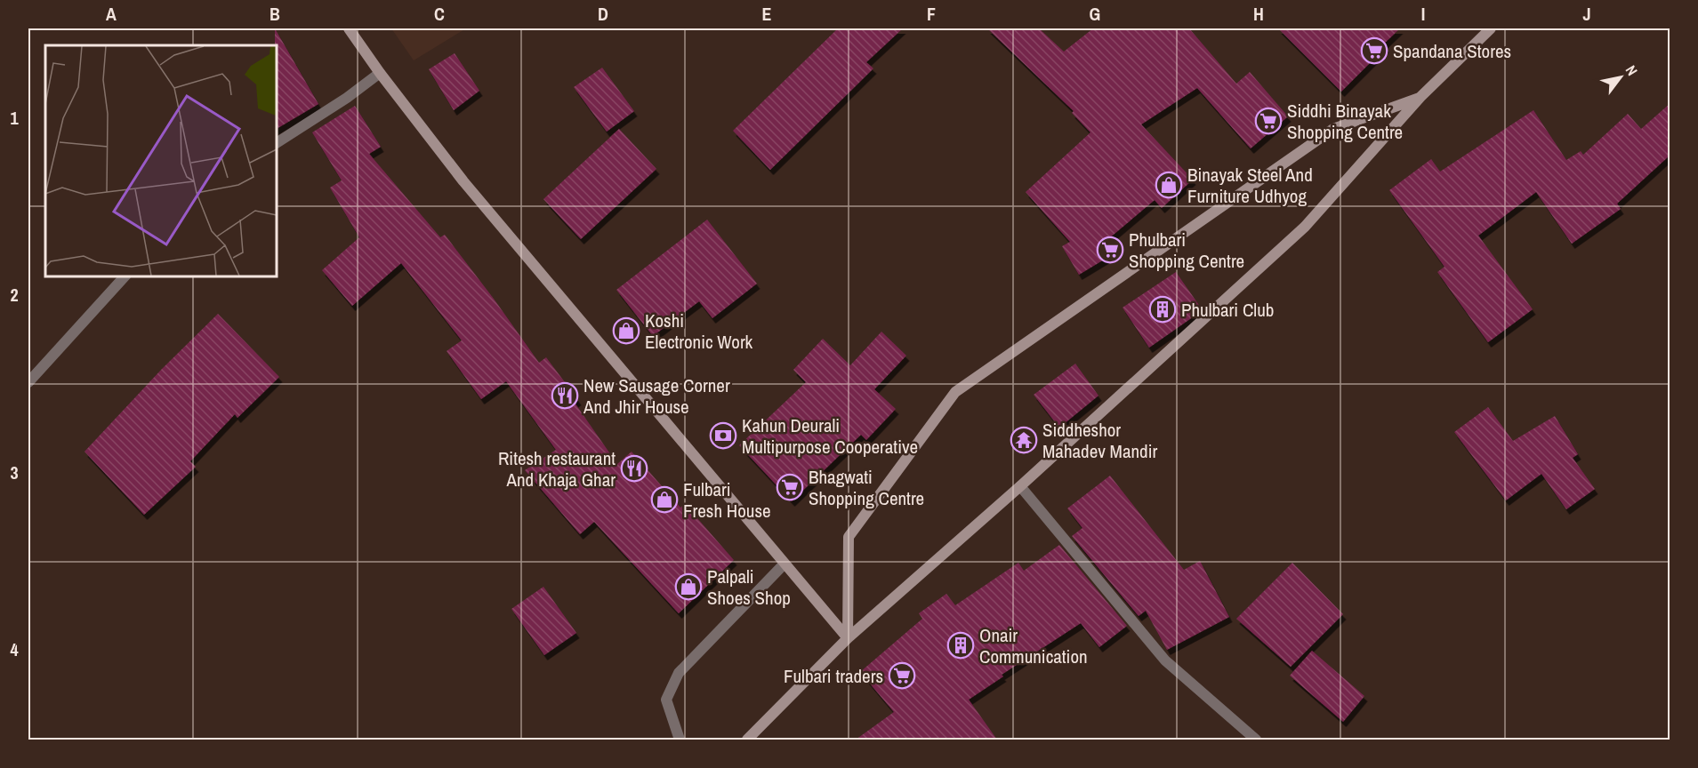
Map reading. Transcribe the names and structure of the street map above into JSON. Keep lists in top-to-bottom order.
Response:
{
  "places": {
    "supermarket": [
      "Spandana Stores",
      "Siddhi Binayak Shopping Centre",
      "Phulbari Shopping Centre",
      "Bhagwati Shopping Centre",
      "Fulbari traders"
    ],
    "shop": [
      "Binayak Steel And Furniture Udhyog",
      "Koshi Electronic Work",
      "Fulbari Fresh House",
      "Palpali Shoes Shop"
    ],
    "building": ["Phulbari Club", "Onair Communication"],
    "restaurant": ["New Sausage Corner And Jhir House", "Ritesh restaurant And Khaja Ghar"],
    "bank": ["Kahun Deurali Multipurpose Cooperative"],
    "temple": ["Siddheshor Mahadev Mandir"]
  },
  "north": "top right",
  "grid": {
    "columns": [
      "A",
      "B",
      "C",
      "D",
      "E",
      "F",
      "G",
      "H",
      "I",
      "J"
    ],
    "rows": [
      "1",
      "2",
      "3",
      "4"
    ]
  }
}
